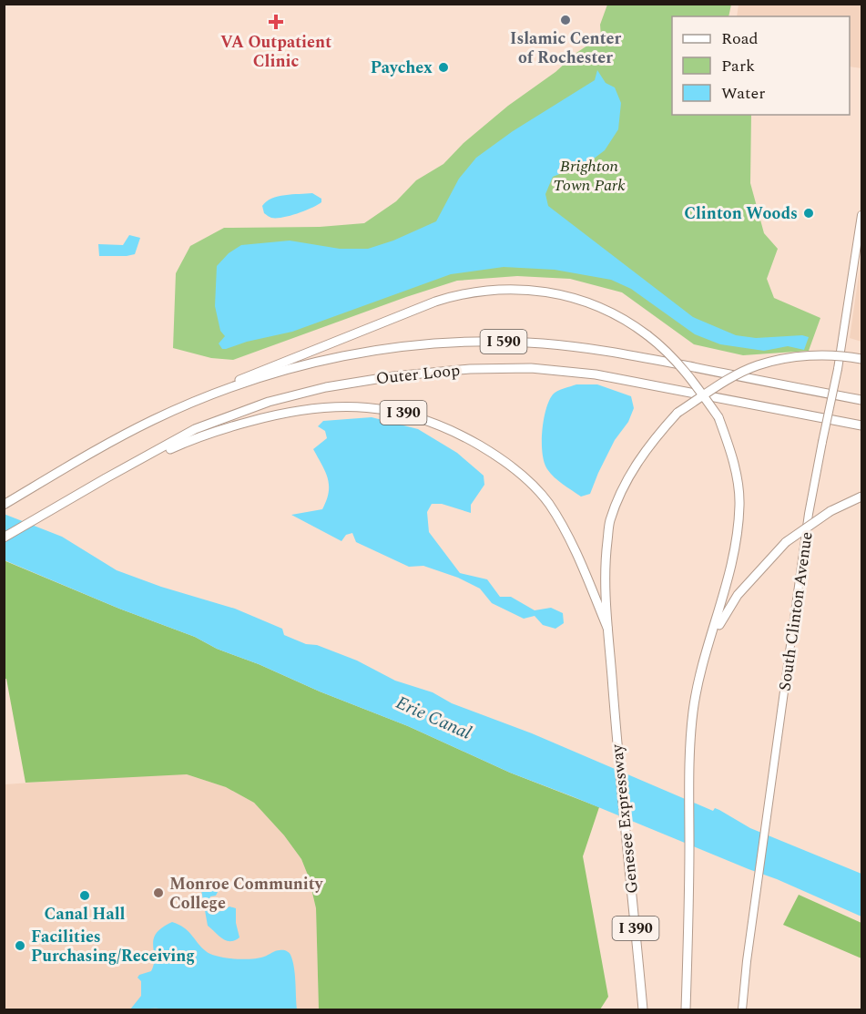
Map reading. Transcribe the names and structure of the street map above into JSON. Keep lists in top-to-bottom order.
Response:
{
  "streets": {
    "highway": [
      "I 590",
      "Outer Loop",
      "I 390",
      "Genesee Expressway"
    ],
    "street": ["South Clinton Avenue"]
  },
  "crossings": [
    ["Outer Loop", "I 390"],
    ["I 390", "Genesee Expressway"]
  ],
  "water": ["Erie Canal"],
  "parks": ["Brighton Town Park"],
  "places": {
    "other": [
      "Islamic Center of Rochester",
      "Paychex",
      "Clinton Woods",
      "Monroe Community College",
      "Canal Hall",
      "Facilities Purchasing/Receiving"
    ],
    "health": ["VA Outpatient Clinic"]
  },
  "legend": ["Road", "Park", "Water"]
}
